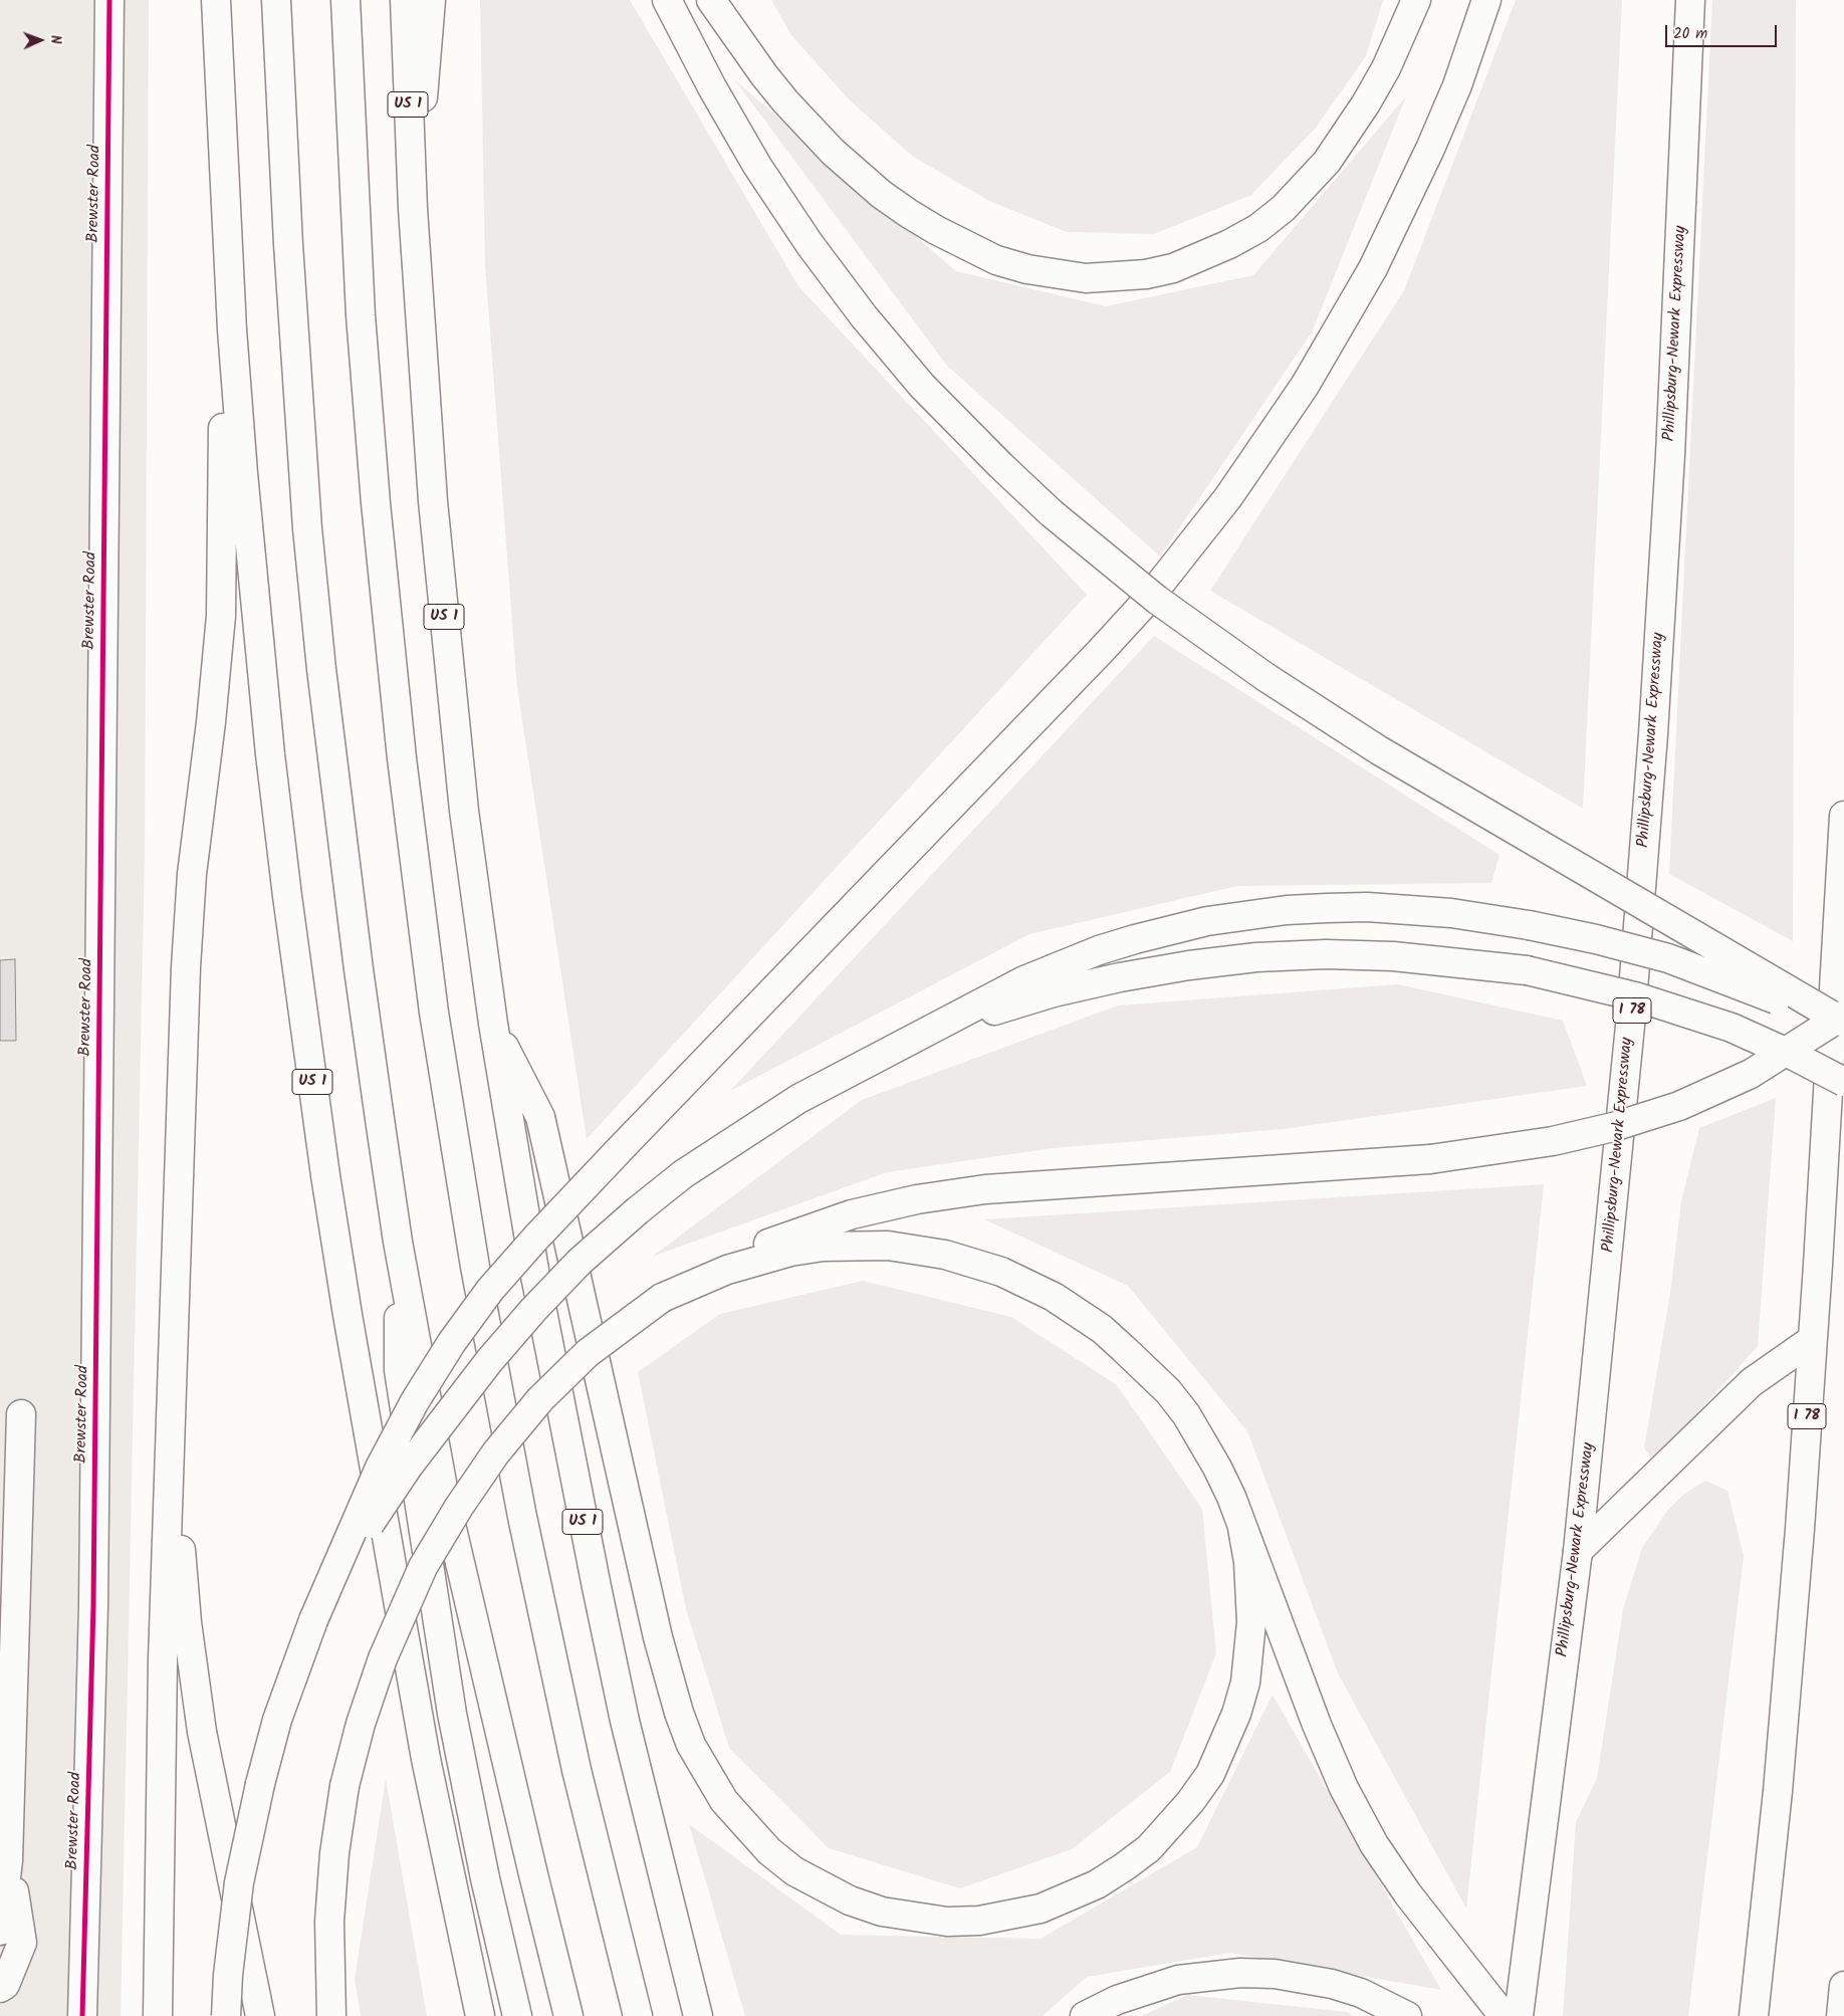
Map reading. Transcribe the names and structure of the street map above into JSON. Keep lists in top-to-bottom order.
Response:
{
  "streets": {
    "main road": [
      "US 1",
      "Brewster Road",
      "Phillipsburg-Newark Expressway",
      "I 78"
    ]
  },
  "scale_bar": "20 m",
  "north": "right"
}
